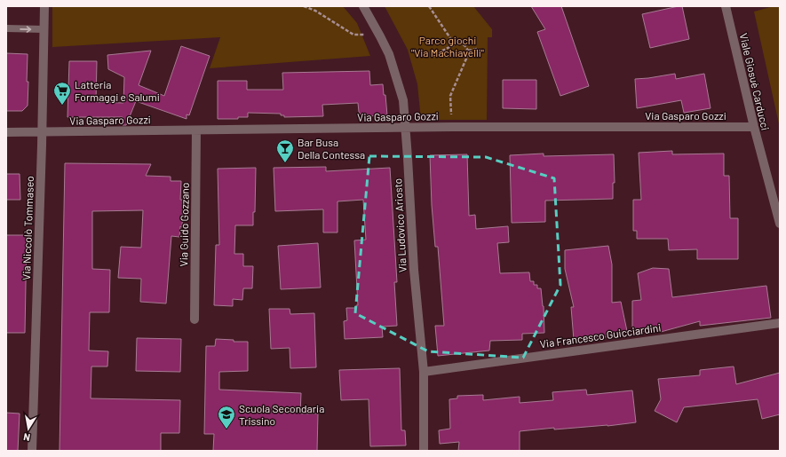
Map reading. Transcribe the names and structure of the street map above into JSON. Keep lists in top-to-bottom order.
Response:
{
  "streets": {
    "street": [
      "Viale Giosuè Carducci",
      "Via Gasparo Gozzi",
      "Via Guido Gozzano",
      "Via Ludovico Ariosto",
      "Via Niccolò Tommaseo",
      "Via Francesco Guicciardini"
    ]
  },
  "crossings": [
    ["Viale Giosuè Carducci", "Via Gasparo Gozzi"],
    ["Via Gasparo Gozzi", "Via Guido Gozzano"],
    ["Via Gasparo Gozzi", "Via Ludovico Ariosto"],
    ["Via Gasparo Gozzi", "Via Niccolò Tommaseo"],
    ["Via Ludovico Ariosto", "Via Francesco Guicciardini"]
  ],
  "parks": ["Parco giochi \"Via Machiavelli\""],
  "places": {
    "supermarket": ["Latteria Formaggi e Salumi"],
    "bar": ["Bar Busa Della Contessa"],
    "school or university": ["Scuola Secondaria Trissino"]
  },
  "north": "bottom"
}
